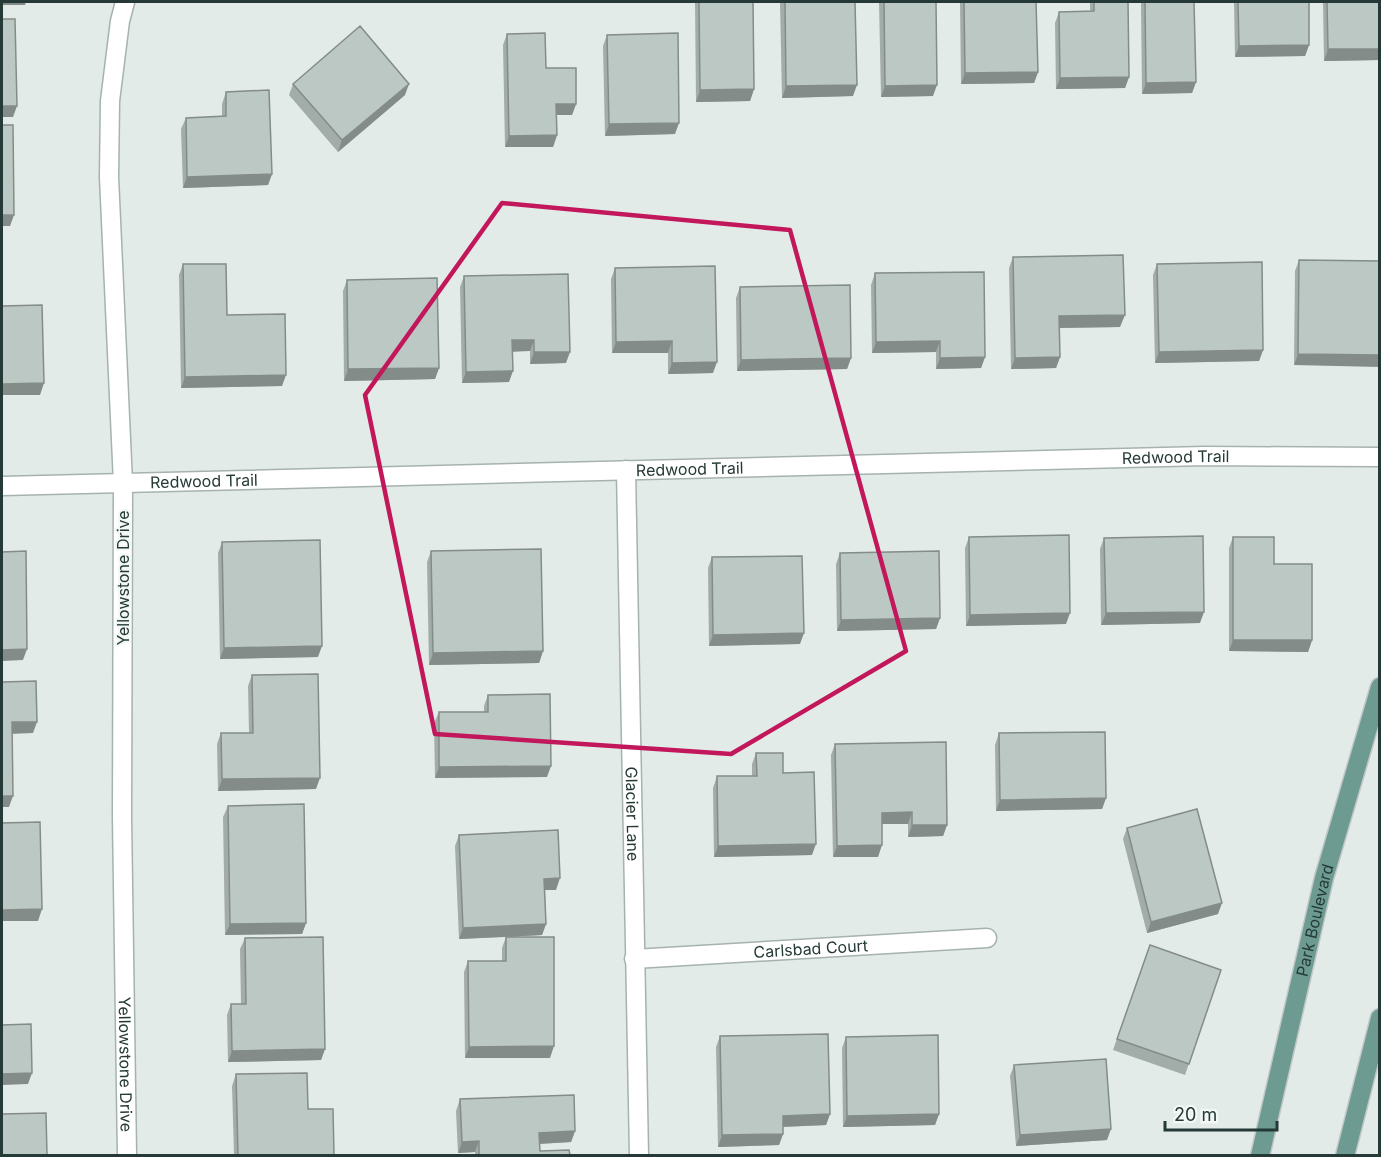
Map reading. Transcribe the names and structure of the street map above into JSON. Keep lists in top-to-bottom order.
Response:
{
  "streets": {
    "main road": ["Park Boulevard"],
    "street": [
      "Redwood Trail",
      "Yellowstone Drive",
      "Glacier Lane",
      "Carlsbad Court"
    ]
  },
  "crossings": [
    ["Redwood Trail", "Yellowstone Drive"],
    ["Redwood Trail", "Glacier Lane"],
    ["Glacier Lane", "Carlsbad Court"]
  ],
  "scale_bar": "20 m"
}
